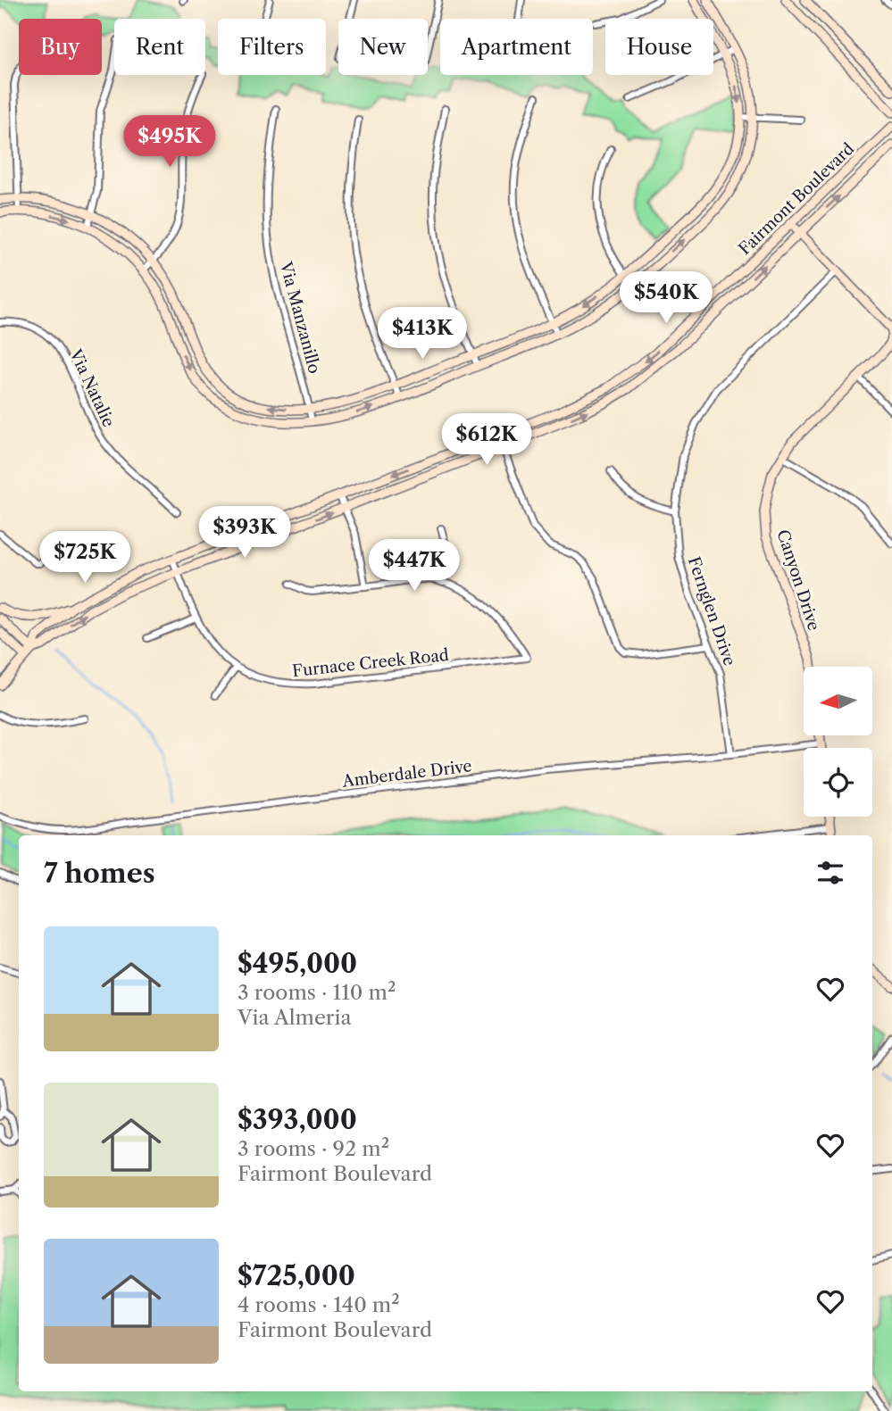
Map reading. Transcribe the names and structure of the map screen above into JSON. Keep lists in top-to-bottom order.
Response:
{
  "streets": {
    "street": [
      "Fairmont Boulevard",
      "Via Manzanillo",
      "Via Natalie",
      "Canyon Drive",
      "Fernglen Drive",
      "Furnace Creek Road",
      "Amberdale Drive"
    ]
  },
  "crossings": [
    ["Fairmont Boulevard", "Canyon Drive"],
    ["Fairmont Boulevard", "Furnace Creek Road"],
    ["Canyon Drive", "Fernglen Drive"],
    ["Fernglen Drive", "Amberdale Drive"]
  ],
  "north": "left",
  "page": {
    "chip": [
      "Buy",
      "Rent",
      "Filters",
      "New",
      "Apartment",
      "House"
    ],
    "price": [
      "$495K",
      "$540K",
      "$413K",
      "$612K",
      "$393K",
      "$725K",
      "$447K"
    ],
    "heading": "7 homes",
    "list": [
      {
        "name": "$495,000",
        "note": "3 rooms · 110 m² · Via Almeria"
      },
      {
        "name": "$393,000",
        "note": "3 rooms · 92 m² · Fairmont Boulevard"
      },
      {
        "name": "$725,000",
        "note": "4 rooms · 140 m² · Fairmont Boulevard"
      }
    ]
  }
}
